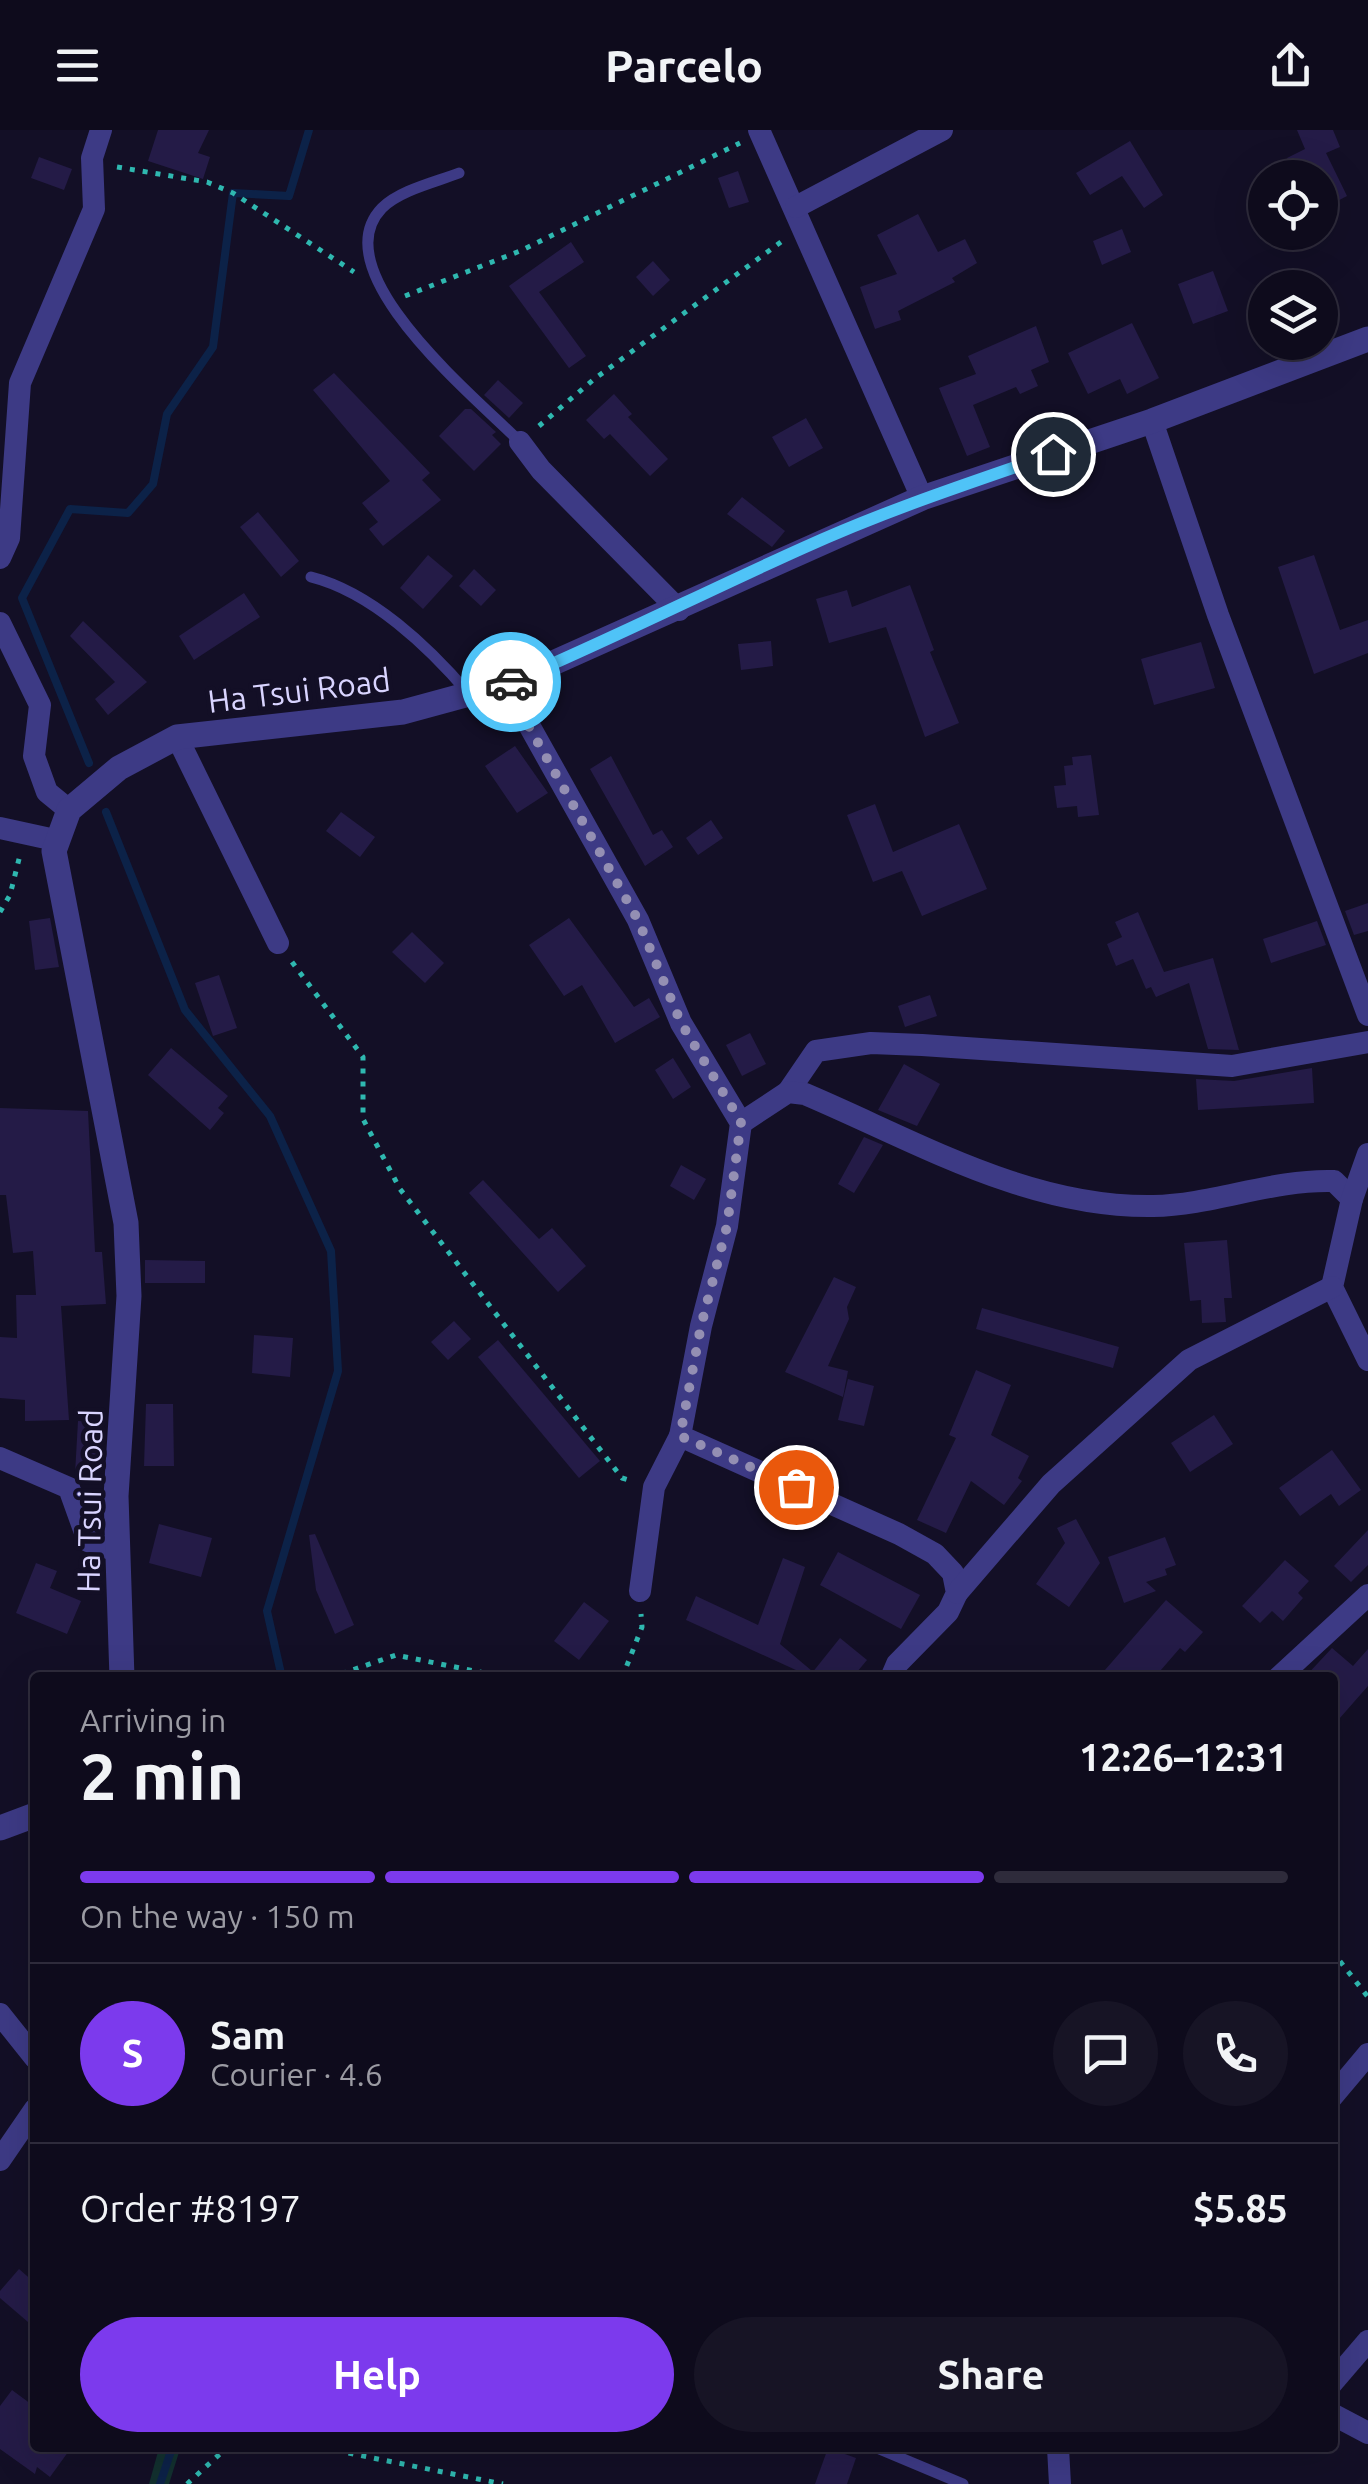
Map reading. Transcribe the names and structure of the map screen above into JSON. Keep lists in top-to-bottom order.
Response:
{
  "streets": {
    "street": ["Ha Tsui Road"]
  },
  "page": {
    "header": "Parcelo",
    "heading": ["2 min", "Arriving in", "12:26–12:31"],
    "panel": [
      "Sam",
      "Courier · 4.6",
      "Order #8197",
      "$5.85"
    ],
    "bar": "On the way · 150 m",
    "round": "S",
    "buttons": ["Help", "Share"]
  }
}
